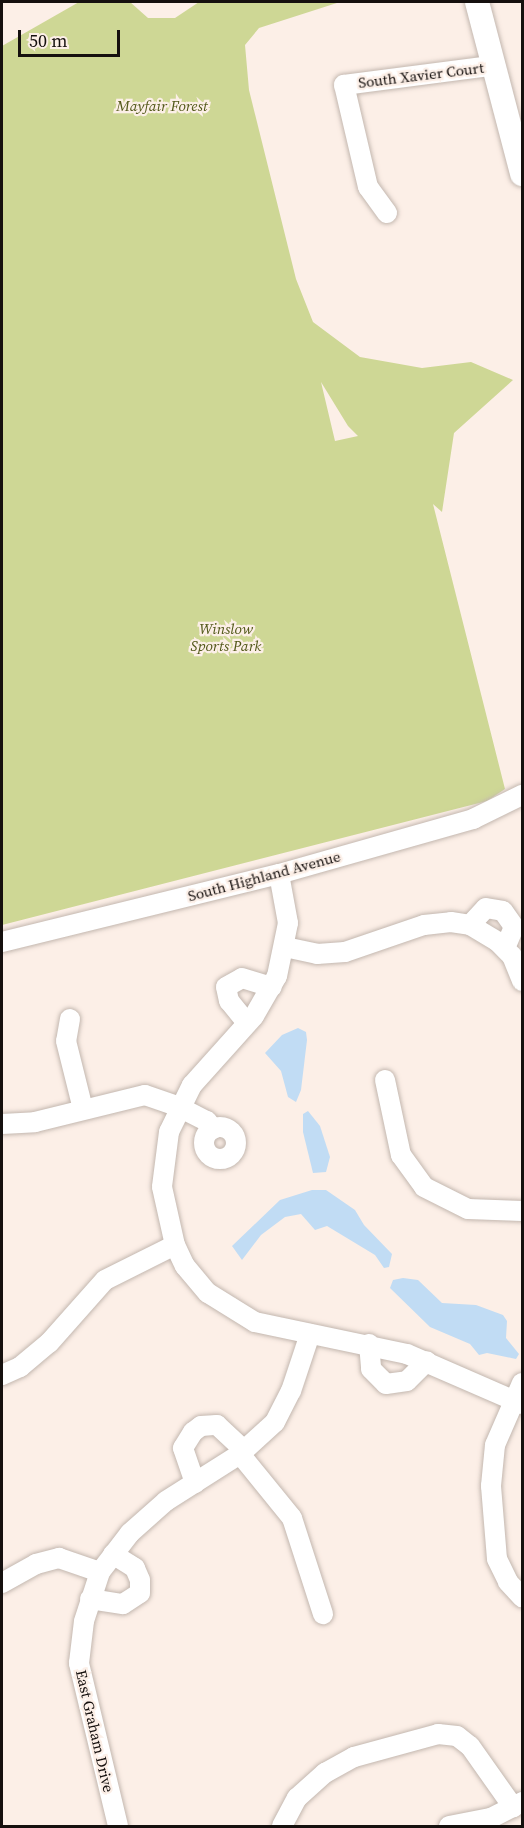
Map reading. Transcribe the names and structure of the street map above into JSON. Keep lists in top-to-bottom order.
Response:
{
  "streets": {
    "street": ["South Xavier Court", "South Highland Avenue", "East Graham Drive"]
  },
  "parks": ["Mayfair Forest", "Winslow Sports Park"],
  "scale_bar": "50 m"
}
